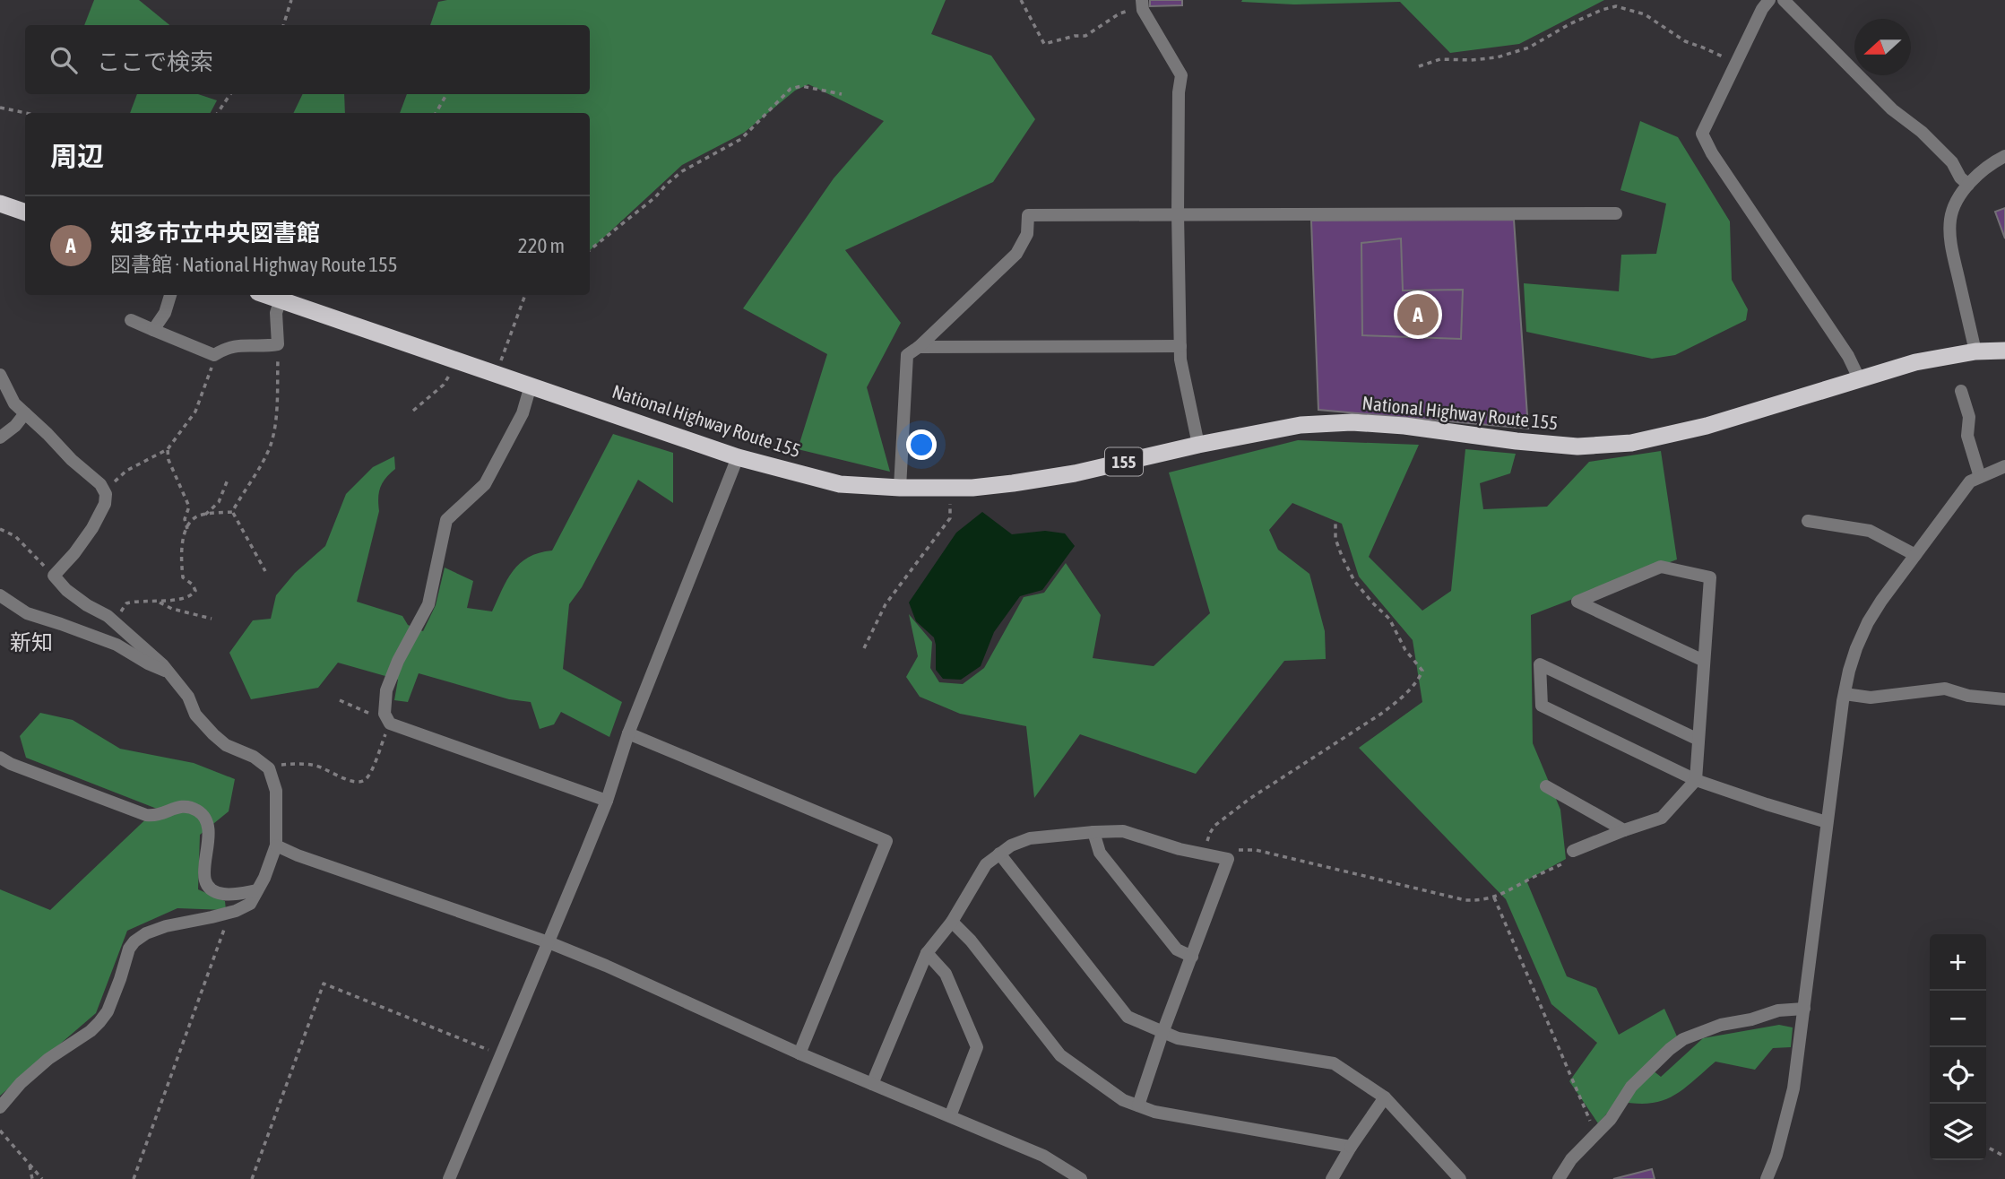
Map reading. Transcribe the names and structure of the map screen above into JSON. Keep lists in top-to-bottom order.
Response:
{
  "streets": {
    "highway": ["National Highway Route 155", "155"]
  },
  "districts": ["新知"],
  "north": "left",
  "page": {
    "search": "ここで検索",
    "heading": "周辺",
    "list": [
      {
        "mark": "A",
        "name": "知多市立中央図書館",
        "note": "図書館 · National Highway Route 155",
        "value": "220 m"
      }
    ],
    "pins": "A",
    "map_buttons": ["+", "−"]
  }
}
